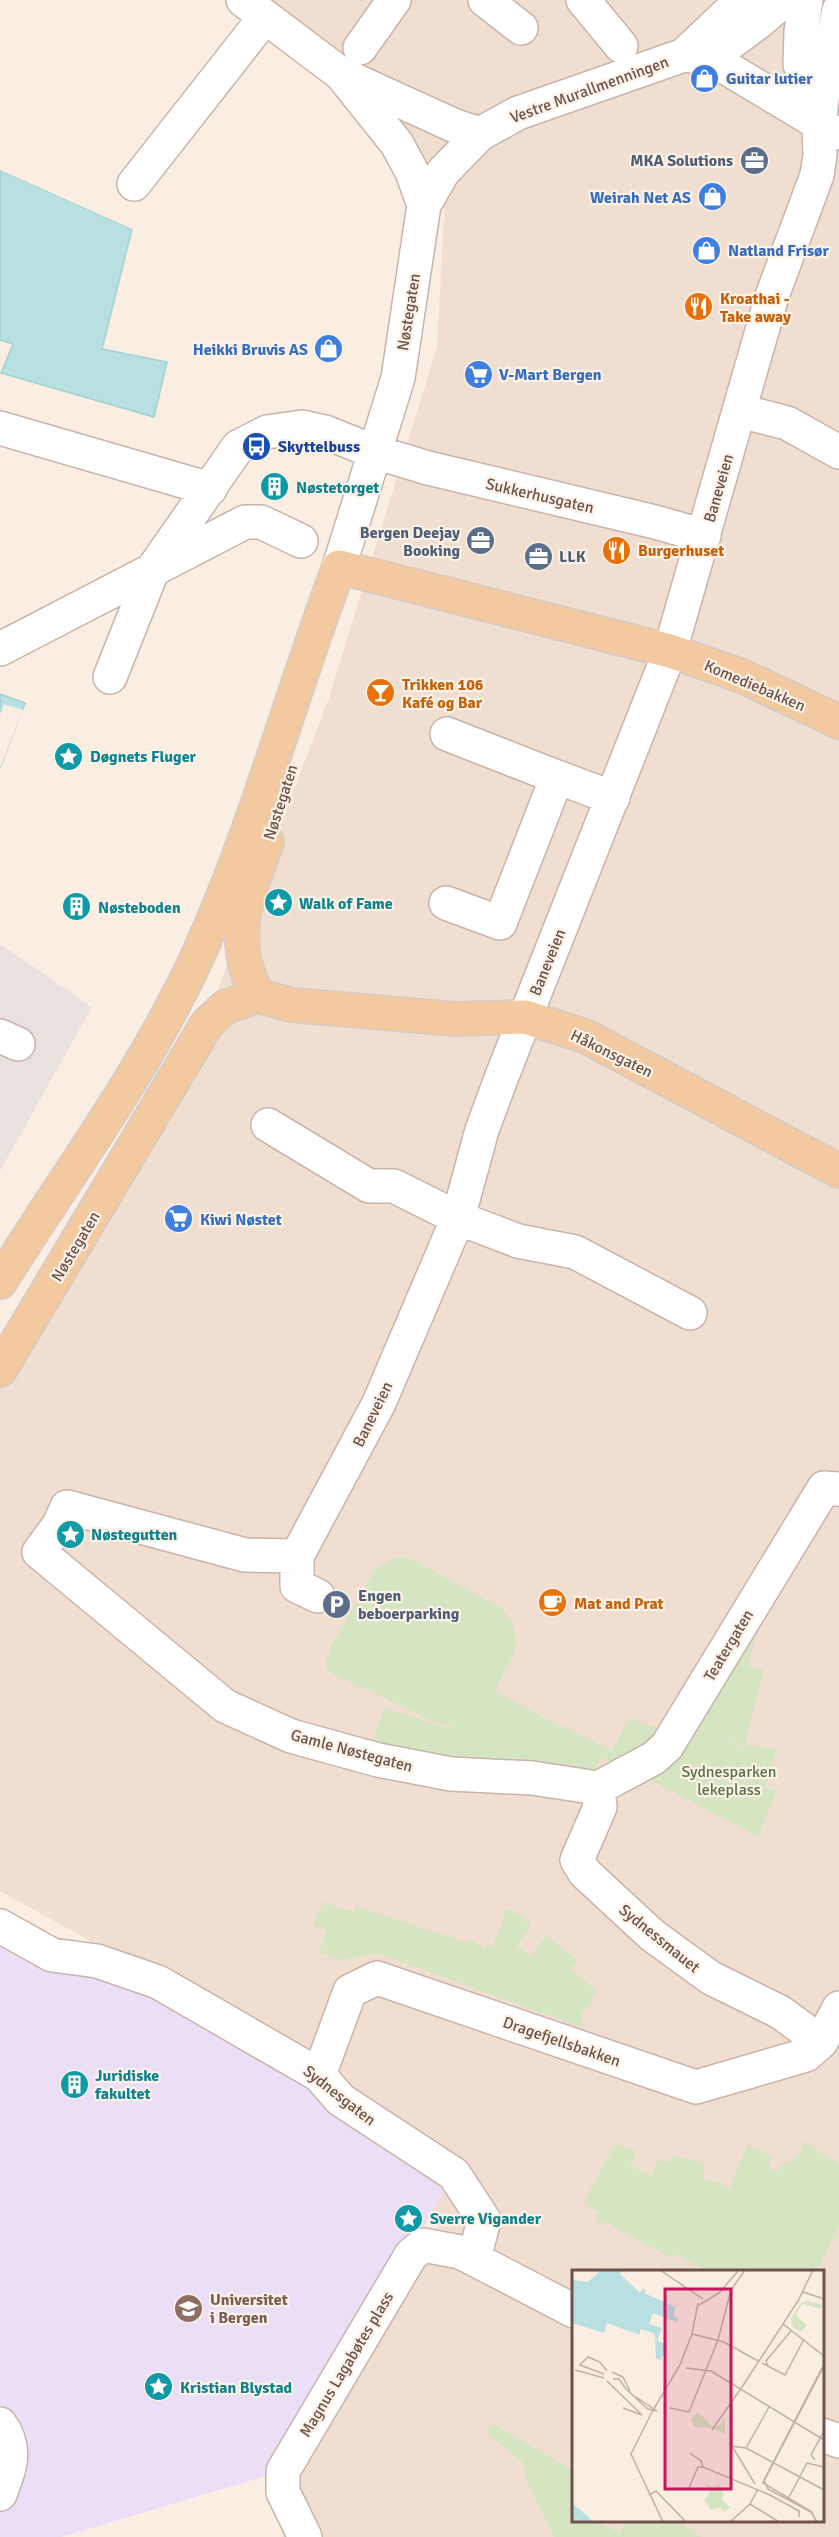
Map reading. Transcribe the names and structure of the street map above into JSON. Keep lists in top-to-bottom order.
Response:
{
  "streets": {
    "main road": ["Nøstegaten", "Komediebakken", "Håkonsgaten"],
    "street": [
      "Vestre Murallmenningen",
      "Baneveien",
      "Sukkerhusgaten",
      "Teatergaten",
      "Gamle Nøstegaten",
      "Sydnessmauet",
      "Dragefjellsbakken",
      "Sydnesgaten",
      "Magnus Lagabøtes plass"
    ]
  },
  "crossings": [
    ["Vestre Murallmenningen", "Nøstegaten"],
    ["Nøstegaten", "Sukkerhusgaten"],
    ["Nøstegaten", "Håkonsgaten"],
    ["Baneveien", "Sukkerhusgaten"],
    ["Baneveien", "Komediebakken"],
    ["Baneveien", "Håkonsgaten"],
    ["Baneveien", "Gamle Nøstegaten"],
    ["Teatergaten", "Gamle Nøstegaten"],
    ["Teatergaten", "Sydnessmauet"],
    ["Gamle Nøstegaten", "Sydnessmauet"],
    ["Sydnessmauet", "Dragefjellsbakken"],
    ["Dragefjellsbakken", "Sydnesgaten"],
    ["Sydnesgaten", "Magnus Lagabøtes plass"]
  ],
  "parks": ["Sydnesparken lekeplass"],
  "places": {
    "shop": [
      "Guitar lutier",
      "Weirah Net AS",
      "Natland Frisør",
      "Heikki Bruvis AS"
    ],
    "office": ["MKA Solutions", "Bergen Deejay Booking", "LLK"],
    "restaurant": ["Kroathai - Take away", "Burgerhuset"],
    "supermarket": ["V-Mart Bergen", "Kiwi Nøstet"],
    "bus stop": ["Skyttelbuss"],
    "building": ["Nøstetorget", "Nøsteboden", "Juridiske fakultet"],
    "bar": ["Trikken 106 Kafé og Bar"],
    "place": [
      "Døgnets Fluger",
      "Walk of Fame",
      "Nøstegutten",
      "Sverre Vigander",
      "Kristian Blystad"
    ],
    "cafe": ["Mat and Prat"],
    "parking": ["Engen beboerparking"],
    "school or university": ["Universitet i Bergen"]
  }
}
